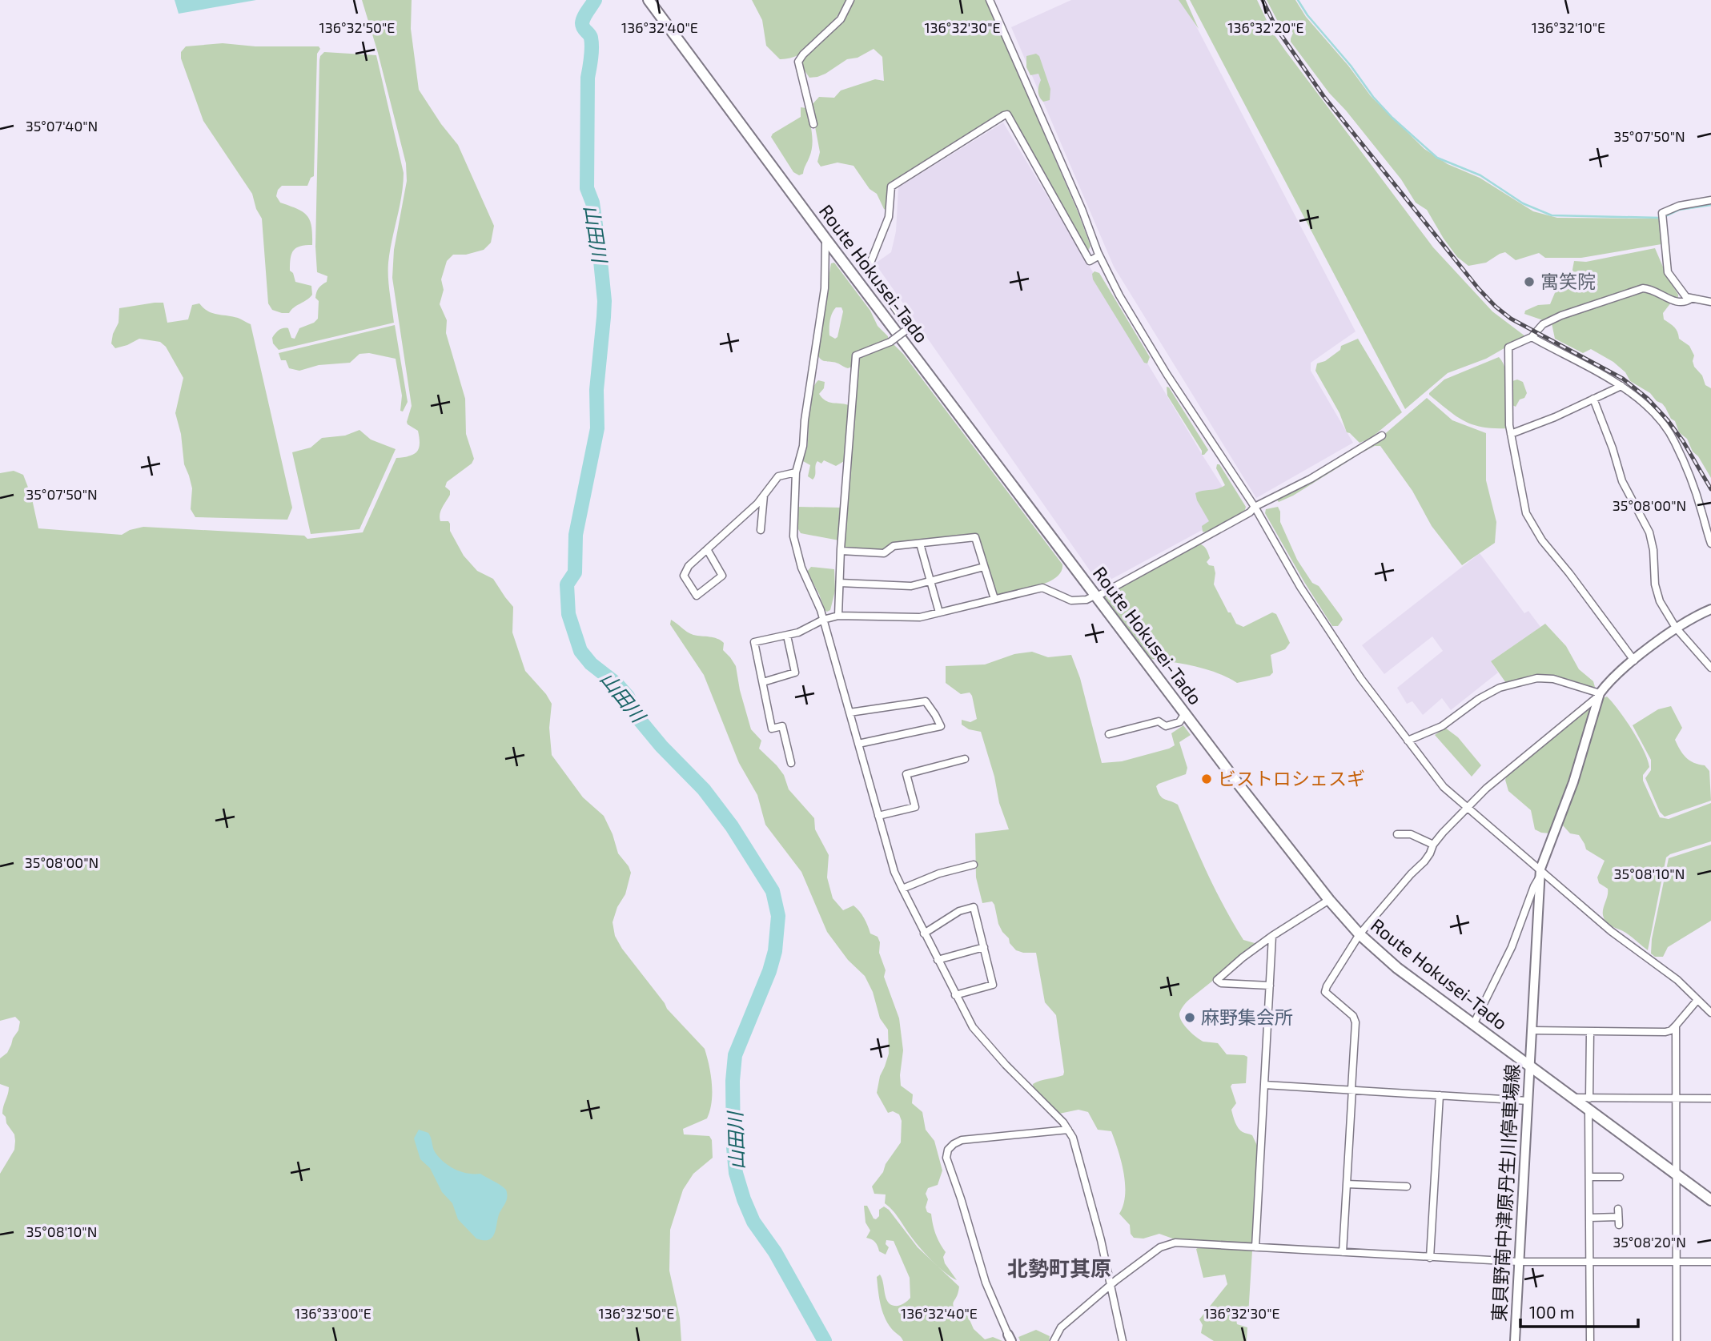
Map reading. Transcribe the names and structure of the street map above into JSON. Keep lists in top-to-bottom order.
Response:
{
  "streets": {
    "main road": ["Route Hokusei-Tado", "東貝野南中津原丹生川停車場線"]
  },
  "crossings": [
    ["Route Hokusei-Tado", "東貝野南中津原丹生川停車場線"]
  ],
  "districts": ["北勢町其原"],
  "water": ["山田川"],
  "places": ["寓笑院", "ビストロシェスギ", "麻野集会所"],
  "scale_bar": "100 m",
  "coordinates": [
    "136°32'50\"E",
    "136°32'40\"E",
    "136°32'30\"E",
    "136°32'20\"E",
    "136°32'10\"E",
    "35°07'40\"N",
    "35°07'50\"N",
    "35°08'00\"N",
    "35°08'10\"N",
    "35°08'20\"N",
    "136°33'00\"E"
  ]
}
